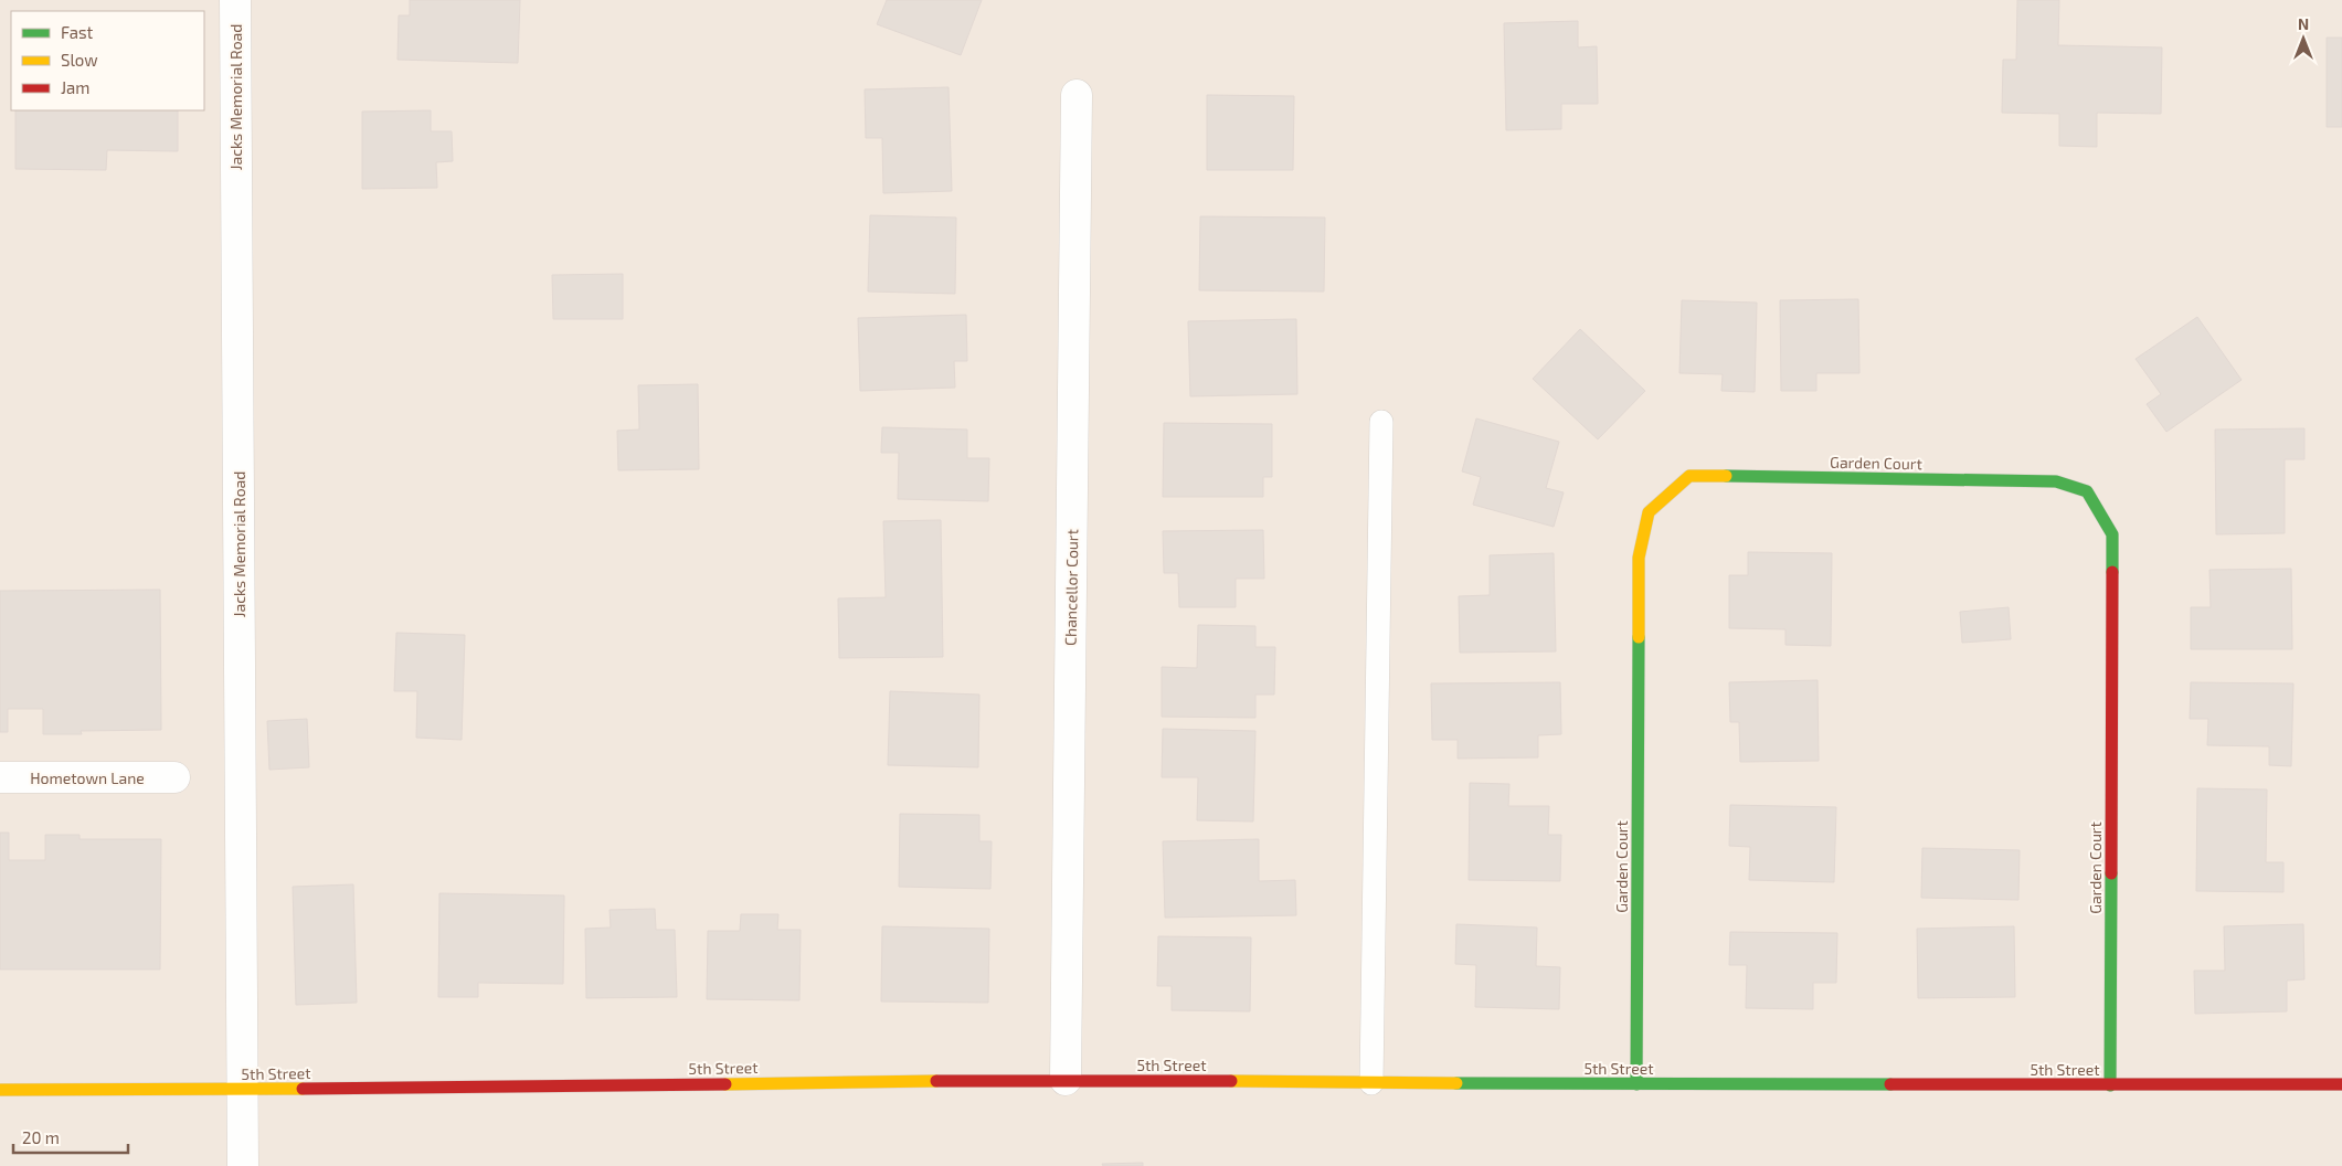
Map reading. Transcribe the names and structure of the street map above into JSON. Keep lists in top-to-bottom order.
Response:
{
  "streets": {
    "street": [
      "Jacks Memorial Road",
      "Garden Court",
      "Chancellor Court",
      "Hometown Lane",
      "5th Street"
    ]
  },
  "crossings": [
    ["Jacks Memorial Road", "5th Street"],
    ["Garden Court", "5th Street"],
    ["Chancellor Court", "5th Street"]
  ],
  "legend": ["Fast", "Slow", "Jam"],
  "scale_bar": "20 m",
  "north": "top"
}
